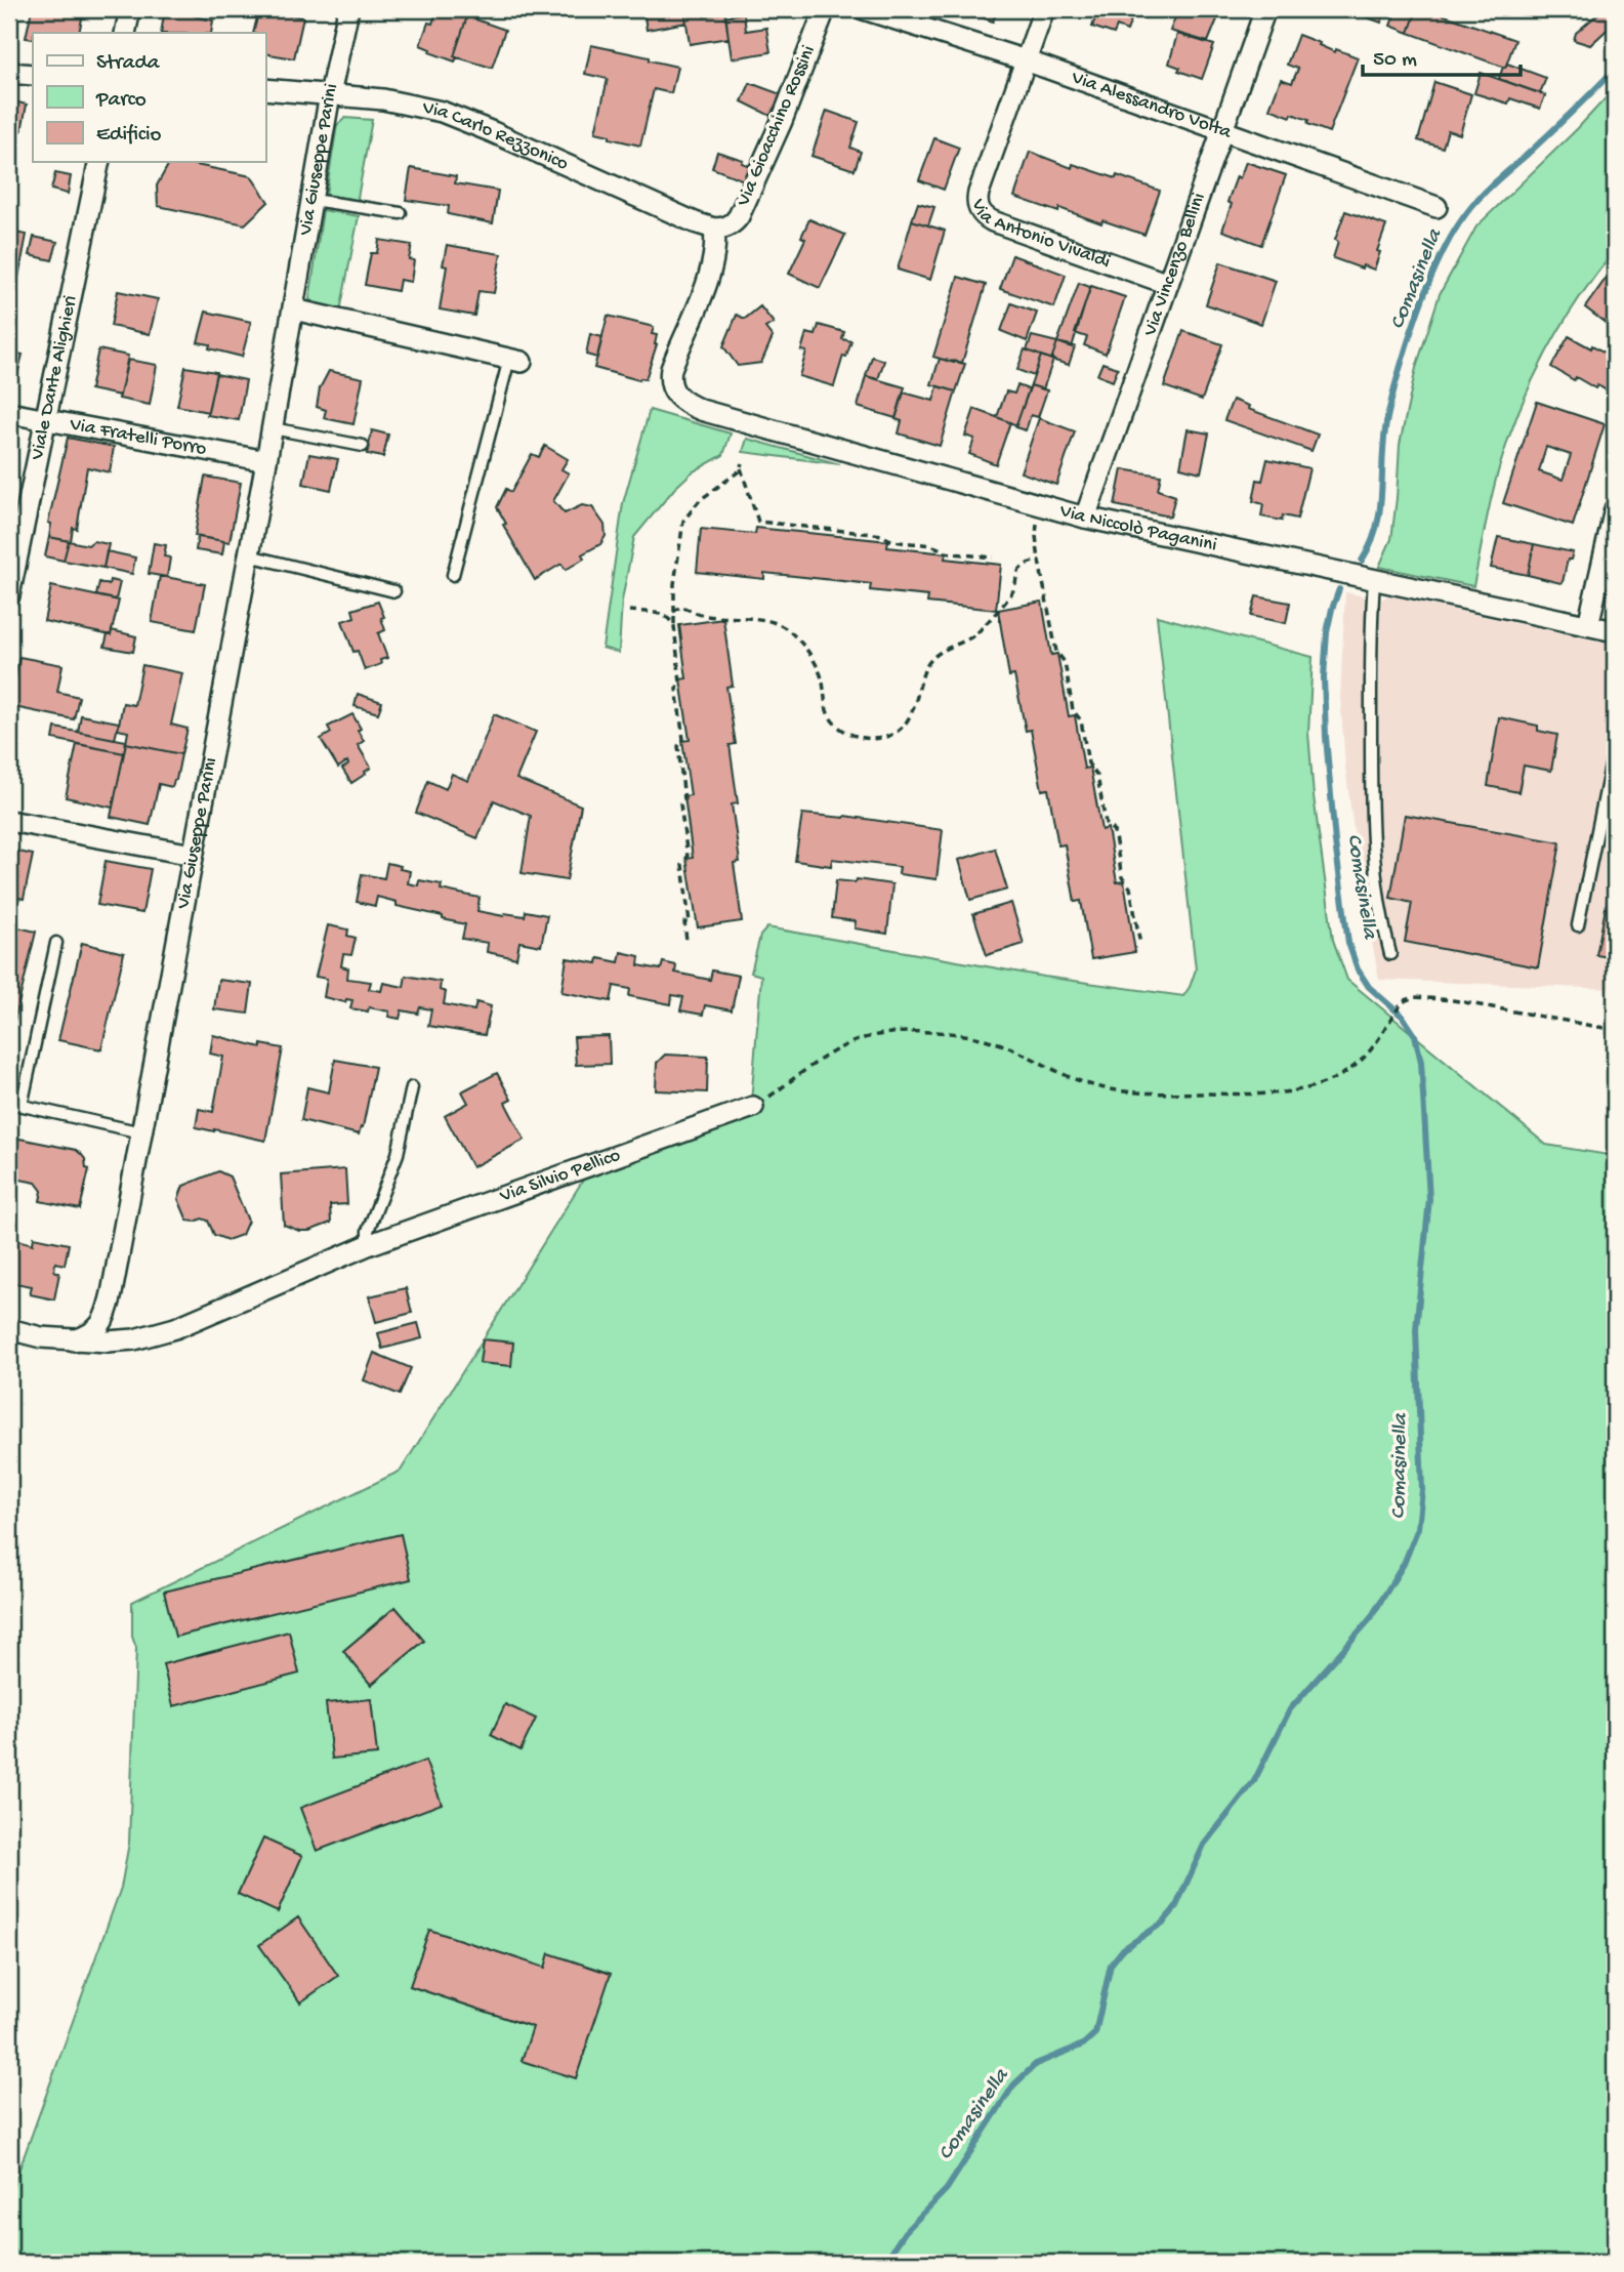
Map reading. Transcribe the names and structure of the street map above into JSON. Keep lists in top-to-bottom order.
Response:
{
  "streets": {
    "street": [
      "Via Alessandro Volta",
      "Via Gioacchino Rossini",
      "Via Carlo Rezzonico",
      "Via Giuseppe Parini",
      "Via Antonio Vivaldi",
      "Via Vincenzo Bellini",
      "Viale Dante Alighieri",
      "Via Fratelli Porro",
      "Via Niccolò Paganini",
      "Via Silvio Pellico"
    ]
  },
  "crossings": [
    ["Via Alessandro Volta", "Via Antonio Vivaldi"],
    ["Via Alessandro Volta", "Via Vincenzo Bellini"],
    ["Via Gioacchino Rossini", "Via Carlo Rezzonico"],
    ["Via Gioacchino Rossini", "Via Niccolò Paganini"],
    ["Via Carlo Rezzonico", "Via Giuseppe Parini"],
    ["Via Carlo Rezzonico", "Via Niccolò Paganini"],
    ["Via Giuseppe Parini", "Via Fratelli Porro"],
    ["Via Giuseppe Parini", "Via Silvio Pellico"],
    ["Via Antonio Vivaldi", "Via Vincenzo Bellini"],
    ["Via Vincenzo Bellini", "Via Niccolò Paganini"],
    ["Viale Dante Alighieri", "Via Fratelli Porro"]
  ],
  "water": ["Comasinella"],
  "legend": ["Strada", "Parco", "Edificio"],
  "scale_bar": "50 m"
}
